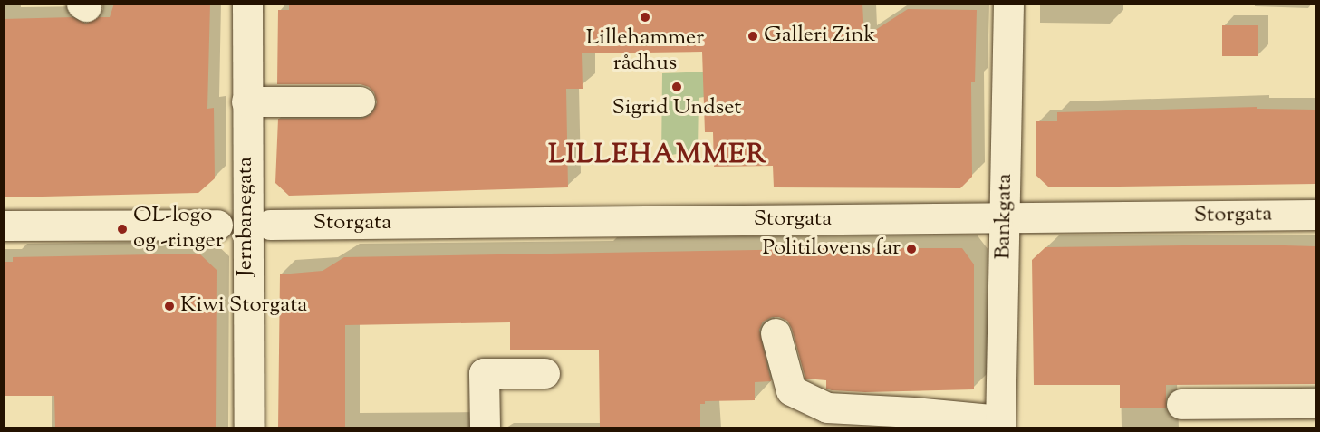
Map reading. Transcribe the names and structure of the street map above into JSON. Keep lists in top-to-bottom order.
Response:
{
  "streets": {
    "street": ["Storgata", "Jernbanegata", "Bankgata"]
  },
  "crossings": [
    ["Storgata", "Jernbanegata"],
    ["Storgata", "Bankgata"]
  ],
  "districts": ["LILLEHAMMER"],
  "places": [
    "Lillehammer rådhus",
    "Galleri Zink",
    "Sigrid Undset",
    "OL-logo og -ringer",
    "Politilovens far",
    "Kiwi Storgata"
  ]
}
